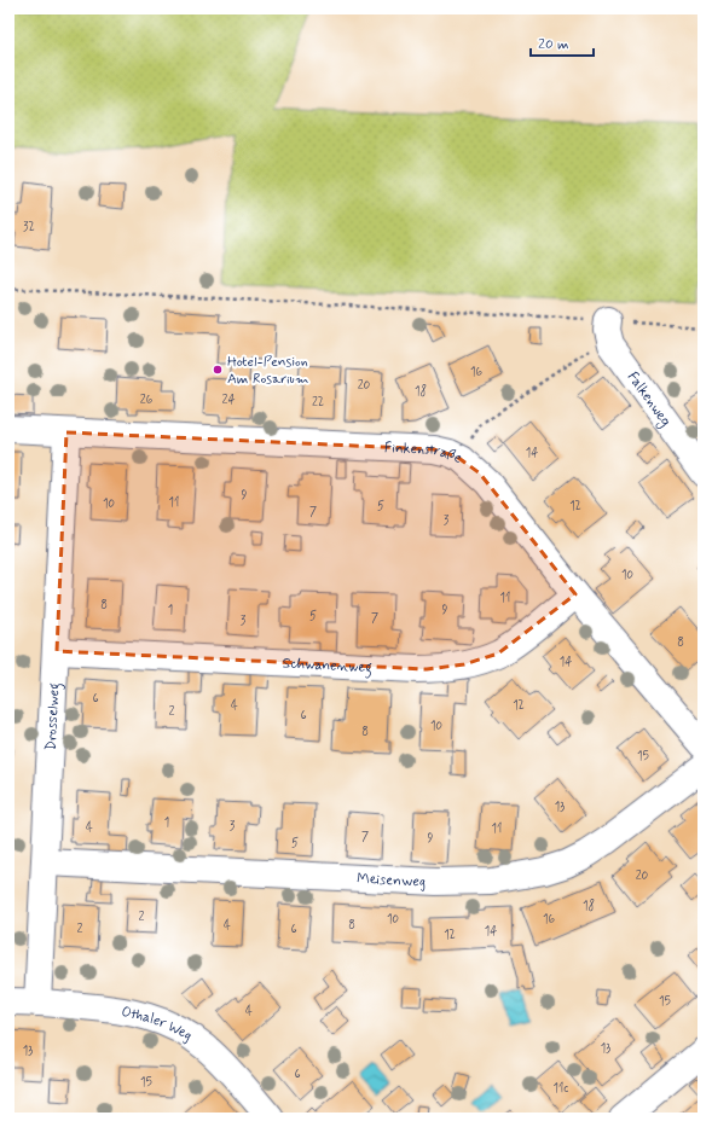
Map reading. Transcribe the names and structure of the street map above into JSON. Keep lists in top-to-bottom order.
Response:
{
  "streets": {
    "street": [
      "Falkenweg",
      "Finkenstraße",
      "Schwanenweg",
      "Drosselweg",
      "Meisenweg",
      "Othaler Weg"
    ]
  },
  "crossings": [
    ["Finkenstraße", "Schwanenweg"],
    ["Finkenstraße", "Drosselweg"],
    ["Schwanenweg", "Drosselweg"],
    ["Drosselweg", "Meisenweg"],
    ["Drosselweg", "Othaler Weg"]
  ],
  "places": ["Hotel-Pension Am Rosarium"],
  "house_numbers": [
    "32",
    "16",
    "20",
    "18",
    "26",
    "24",
    "22",
    "14",
    "9",
    "11",
    "10",
    "5",
    "12",
    "7",
    "3",
    "10",
    "11",
    "8",
    "1",
    "9",
    "5",
    "7",
    "3",
    "8",
    "14",
    "6",
    "4",
    "12",
    "2",
    "6",
    "10",
    "8",
    "15",
    "13",
    "1",
    "3",
    "4",
    "11",
    "7",
    "9",
    "5",
    "20",
    "18",
    "2",
    "10",
    "16",
    "4",
    "8",
    "2",
    "6",
    "14",
    "12",
    "15",
    "4",
    "13",
    "13",
    "6",
    "15",
    "11c"
  ],
  "scale_bar": "20 m"
}
